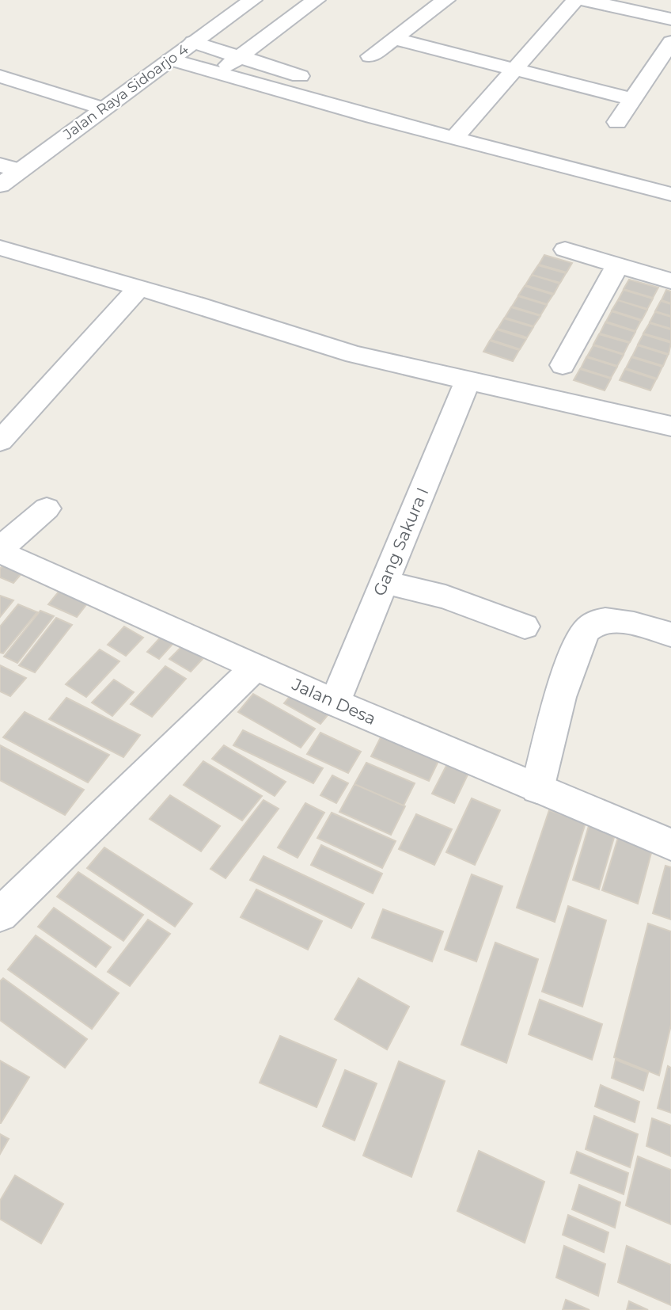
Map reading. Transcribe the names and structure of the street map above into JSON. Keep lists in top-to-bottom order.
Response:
{
  "streets": {
    "street": ["Jalan Raya Sidoarjo 4", "Gang Sakura I", "Jalan Desa"]
  },
  "crossings": [
    ["Gang Sakura I", "Jalan Desa"]
  ]
}
